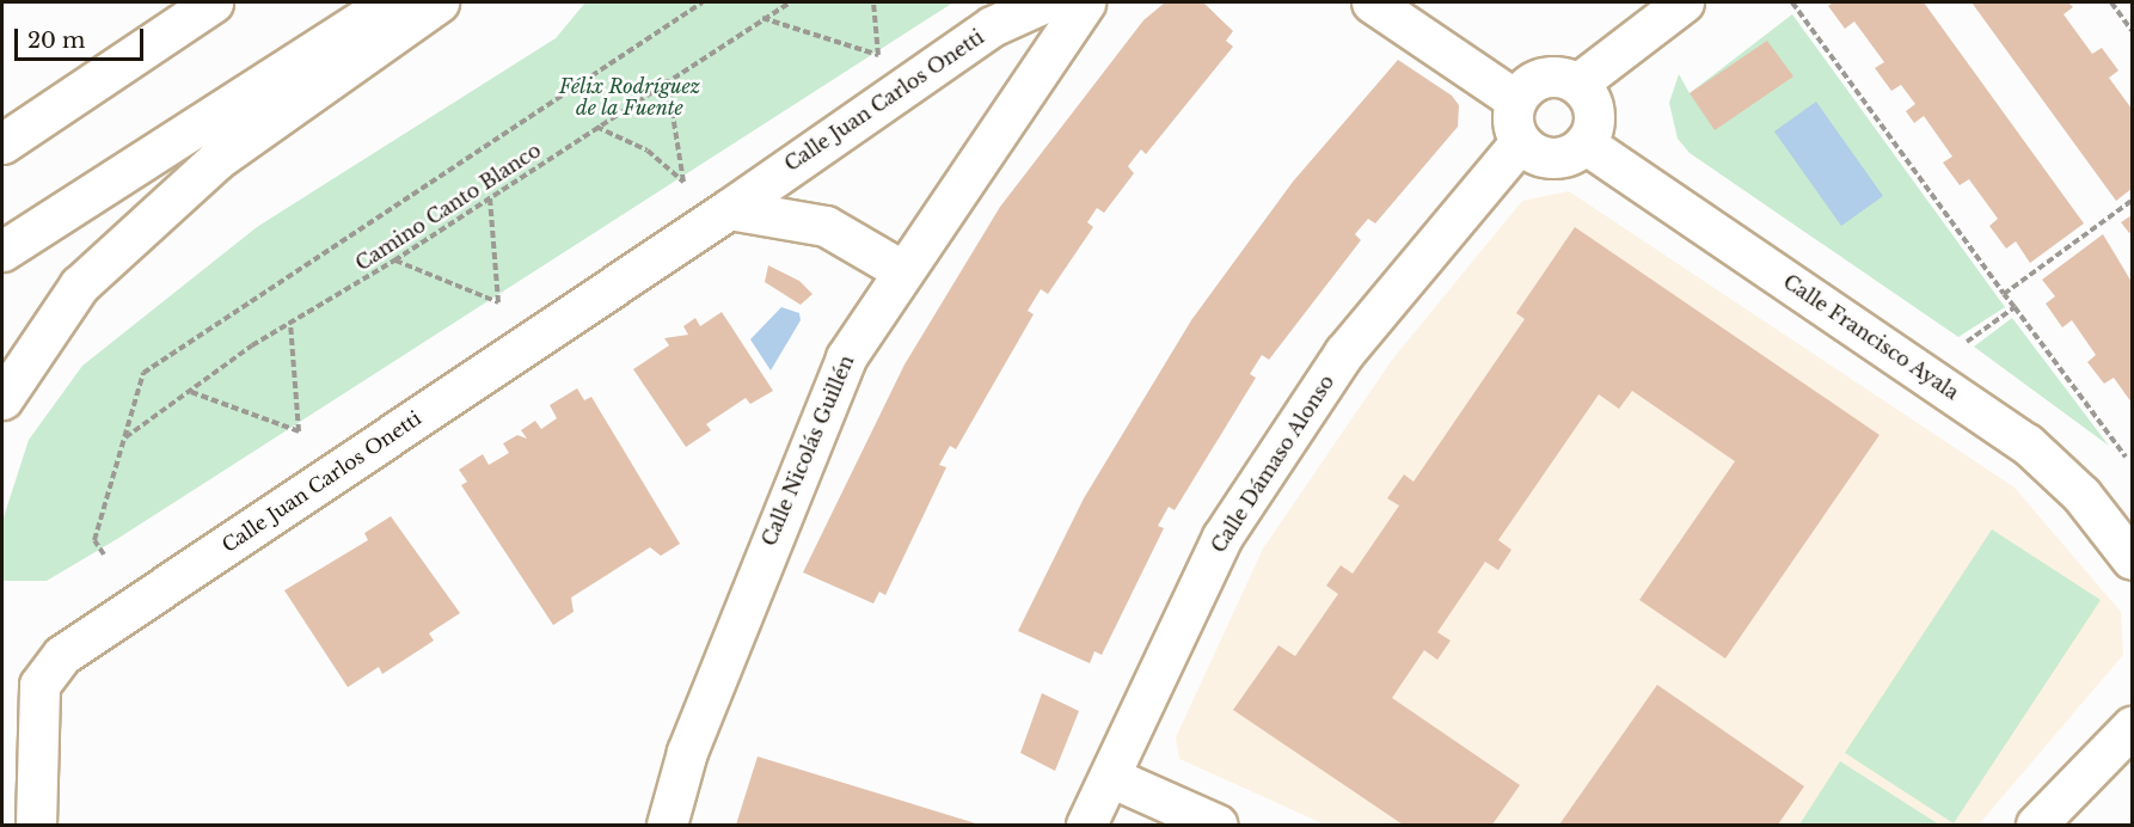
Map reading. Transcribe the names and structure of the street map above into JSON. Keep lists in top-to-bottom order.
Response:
{
  "streets": {
    "main road": [
      "Calle Juan Carlos Onetti",
      "Calle Francisco Ayala",
      "Calle Nicolás Guillén",
      "Calle Dámaso Alonso"
    ],
    "path": ["Camino Canto Blanco"]
  },
  "crossings": [
    ["Calle Francisco Ayala", "Calle Dámaso Alonso"]
  ],
  "parks": ["Félix Rodríguez de la Fuente"],
  "scale_bar": "20 m"
}
